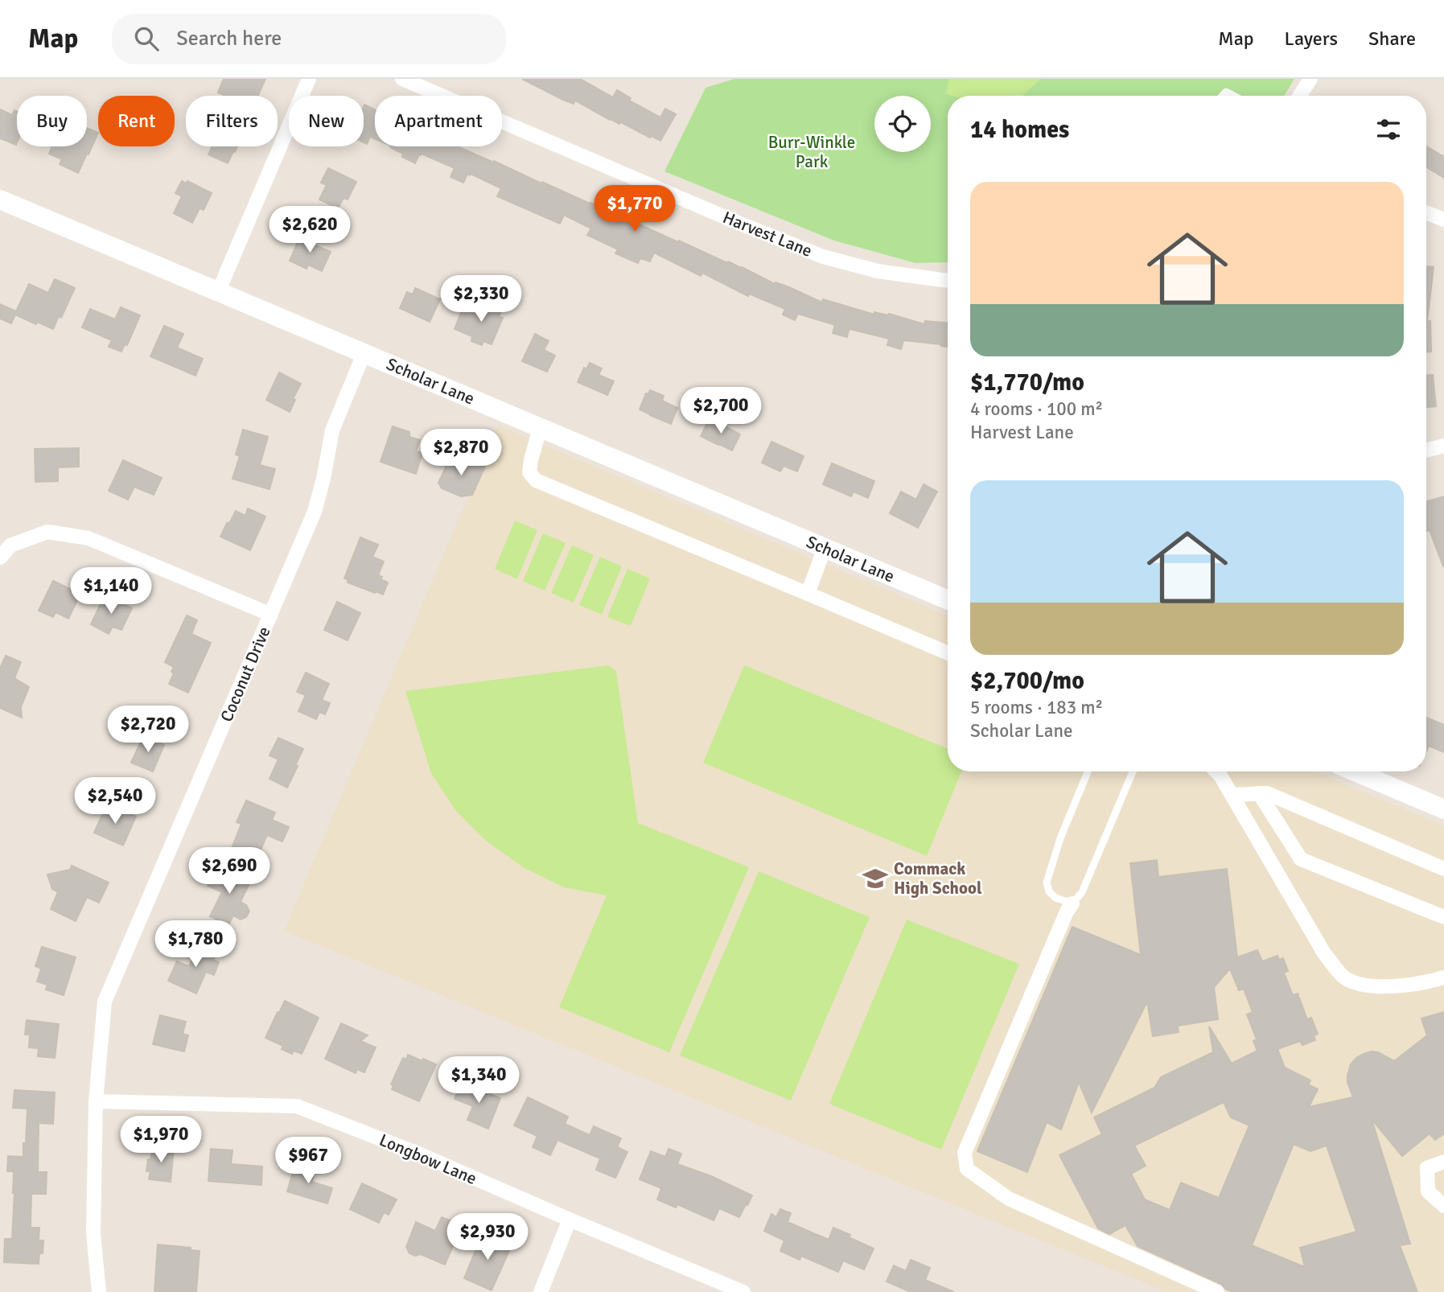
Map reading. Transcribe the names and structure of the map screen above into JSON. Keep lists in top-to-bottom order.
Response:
{
  "streets": {
    "street": [
      "Harvest Lane",
      "Scholar Lane",
      "Coconut Drive",
      "Longbow Lane"
    ]
  },
  "crossings": [
    ["Scholar Lane", "Coconut Drive"],
    ["Coconut Drive", "Longbow Lane"]
  ],
  "parks": ["Burr-Winkle Park"],
  "places": {
    "school or university": ["Commack High School"]
  },
  "page": {
    "header": "Map",
    "search": "Search here",
    "nav": ["Map", "Layers", "Share"],
    "chip": [
      "Buy",
      "Rent",
      "Filters",
      "New",
      "Apartment"
    ],
    "heading": "14 homes",
    "list": [
      {
        "name": "$1,770/mo",
        "note": "4 rooms · 100 m² · Harvest Lane"
      },
      {
        "name": "$2,700/mo",
        "note": "5 rooms · 183 m² · Scholar Lane"
      }
    ],
    "price": [
      "$1,770",
      "$2,620",
      "$2,330",
      "$2,700",
      "$2,870",
      "$1,140",
      "$2,720",
      "$2,540",
      "$2,690",
      "$1,780",
      "$1,340",
      "$1,970",
      "$967",
      "$2,930"
    ]
  }
}
